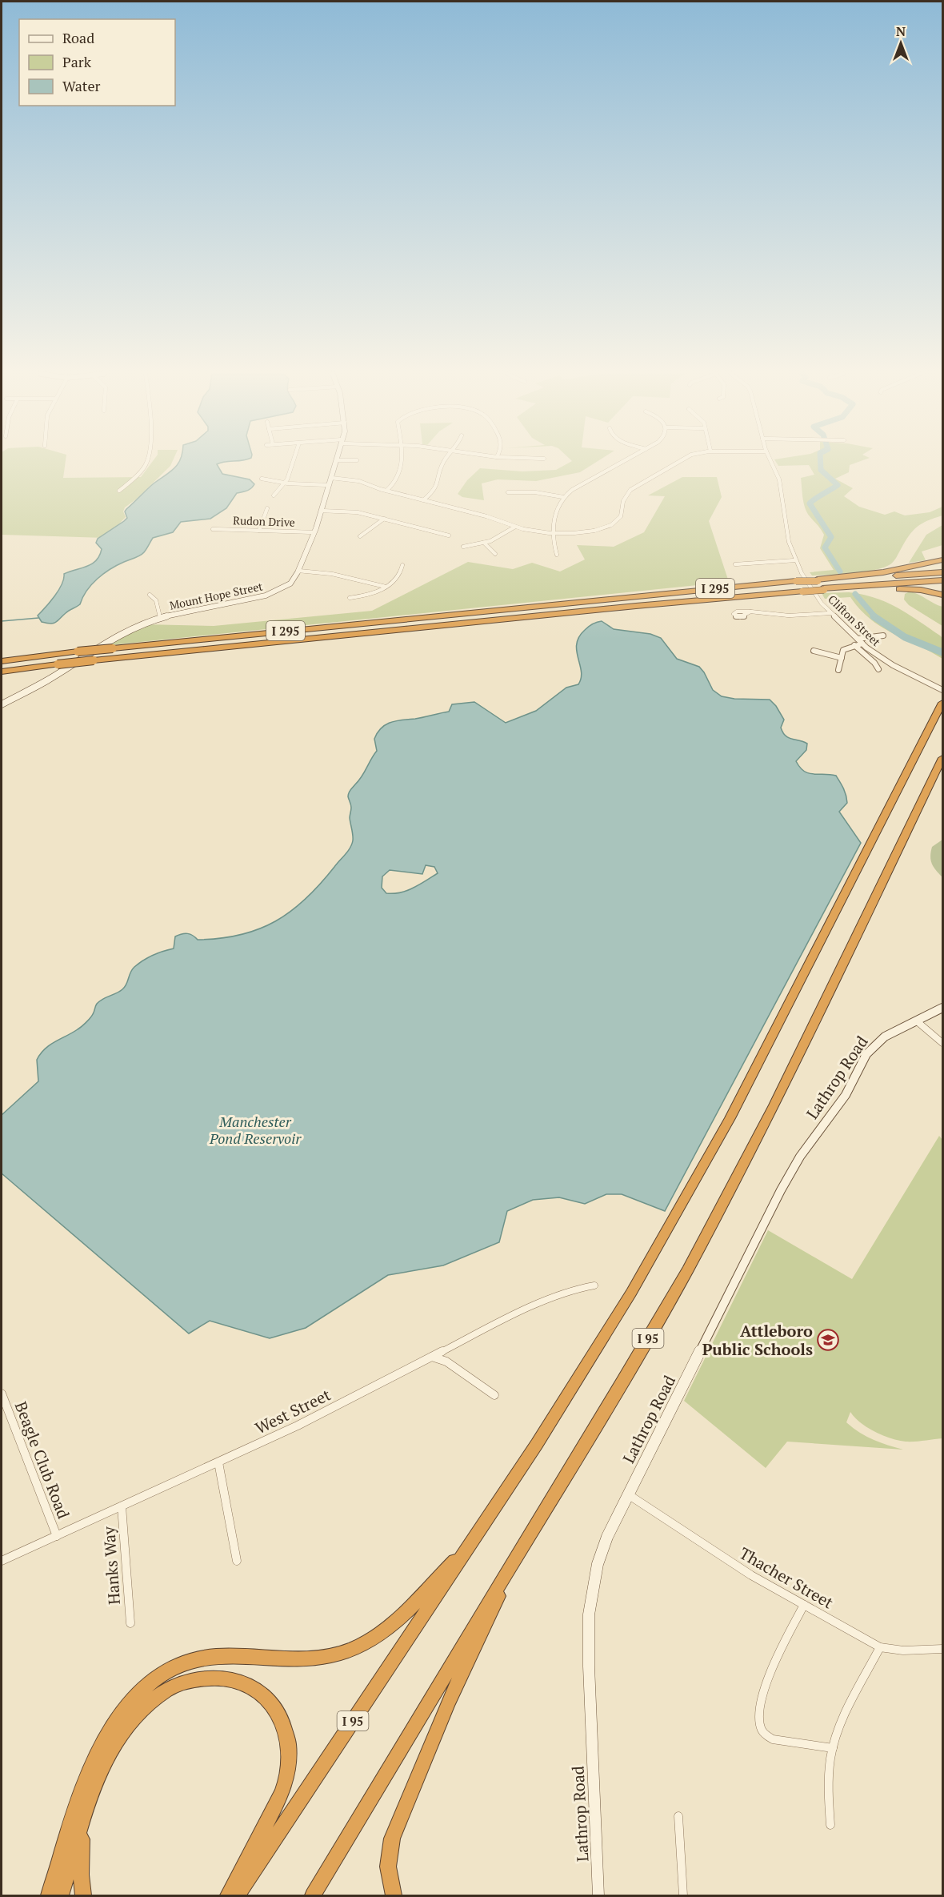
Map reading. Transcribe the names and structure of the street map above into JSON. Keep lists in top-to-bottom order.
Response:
{
  "streets": {
    "highway": ["I 295", "I 95"],
    "street": [
      "Rudon Drive",
      "Mount Hope Street",
      "Clifton Street",
      "Lathrop Road",
      "West Street",
      "Beagle Club Road",
      "Hanks Way",
      "Thacher Street"
    ]
  },
  "crossings": [
    ["Rudon Drive", "Mount Hope Street"],
    ["Lathrop Road", "Thacher Street"],
    ["West Street", "Beagle Club Road"],
    ["West Street", "Hanks Way"]
  ],
  "water": ["Manchester Pond Reservoir"],
  "places": {
    "school or university": ["Attleboro Public Schools"]
  },
  "legend": ["Road", "Park", "Water"],
  "north": "top"
}
